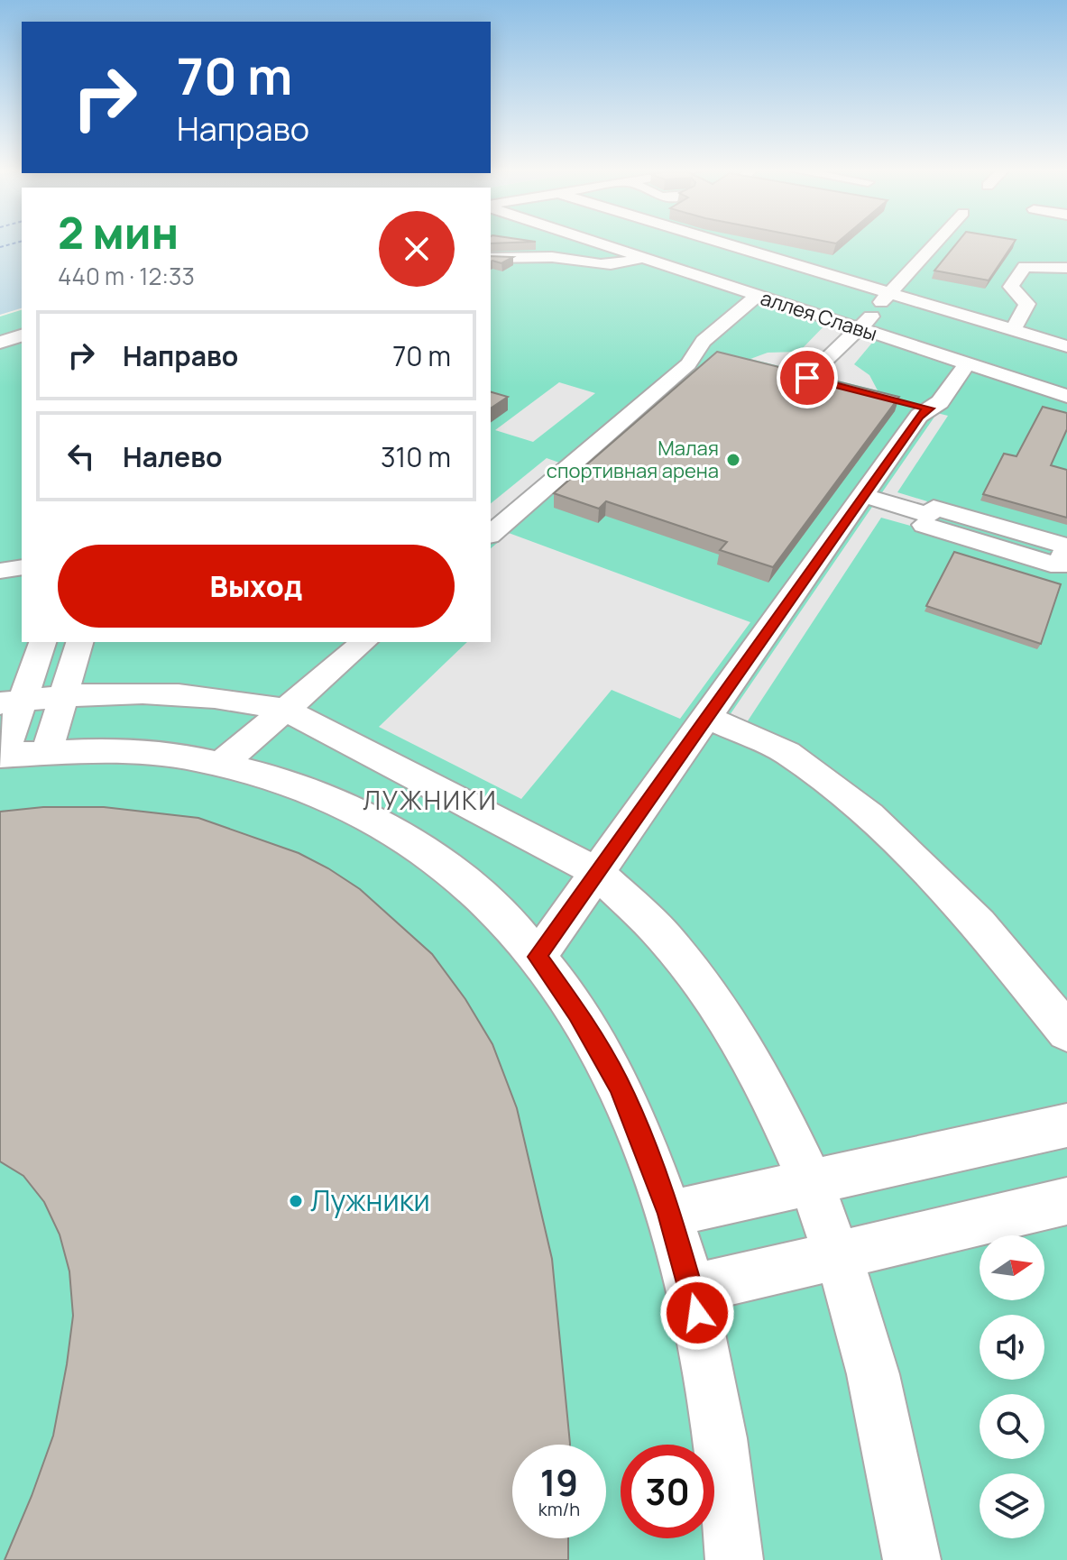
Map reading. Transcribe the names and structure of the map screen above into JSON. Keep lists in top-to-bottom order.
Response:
{
  "streets": {
    "street": ["аллея Славы"]
  },
  "districts": ["ЛУЖНИКИ"],
  "places": ["Малая спортивная арена", "Лужники"],
  "north": "right",
  "page": {
    "turn": ["70 m", "Направо"],
    "heading": ["2 мин", "440 m · 12:33"],
    "list": [
      {
        "name": "Направо",
        "value": "70 m"
      },
      {
        "name": "Налево",
        "value": "310 m"
      }
    ],
    "buttons": "Выход",
    "speed": "19 km/h",
    "limit": "30"
  }
}
